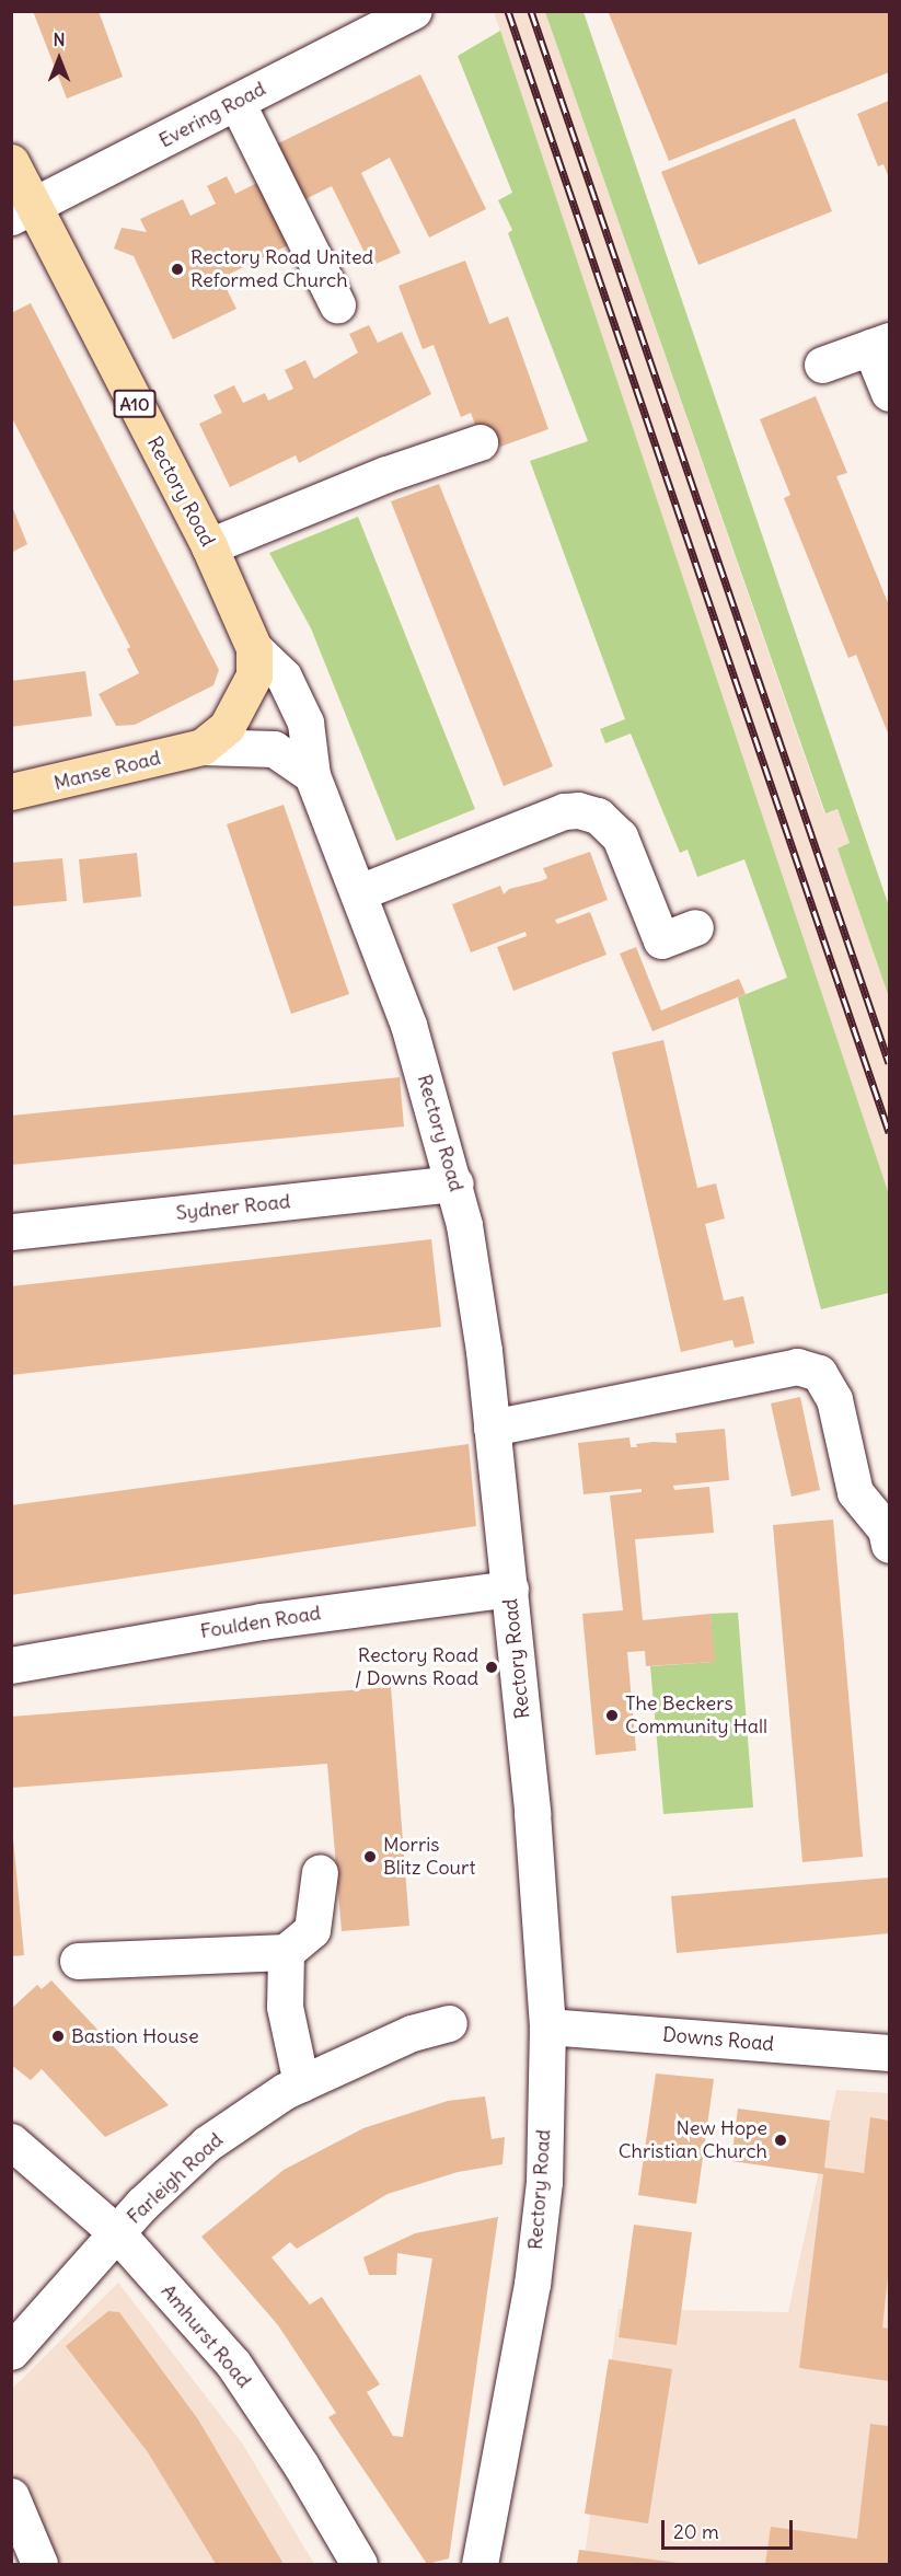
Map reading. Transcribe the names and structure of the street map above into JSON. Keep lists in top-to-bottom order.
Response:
{
  "streets": {
    "highway": ["A10", "Rectory Road", "Manse Road"],
    "street": [
      "Evering Road",
      "Sydner Road",
      "Foulden Road",
      "Downs Road",
      "Farleigh Road",
      "Amhurst Road"
    ]
  },
  "crossings": [
    ["Evering Road", "Rectory Road"],
    ["Rectory Road", "Manse Road"],
    ["Rectory Road", "Sydner Road"],
    ["Rectory Road", "Foulden Road"],
    ["Rectory Road", "Downs Road"],
    ["Farleigh Road", "Amhurst Road"]
  ],
  "places": [
    "Rectory Road United Reformed Church",
    "Rectory Road / Downs Road",
    "The Beckers Community Hall",
    "Morris Blitz Court",
    "Bastion House",
    "New Hope Christian Church"
  ],
  "scale_bar": "20 m",
  "north": "top"
}
